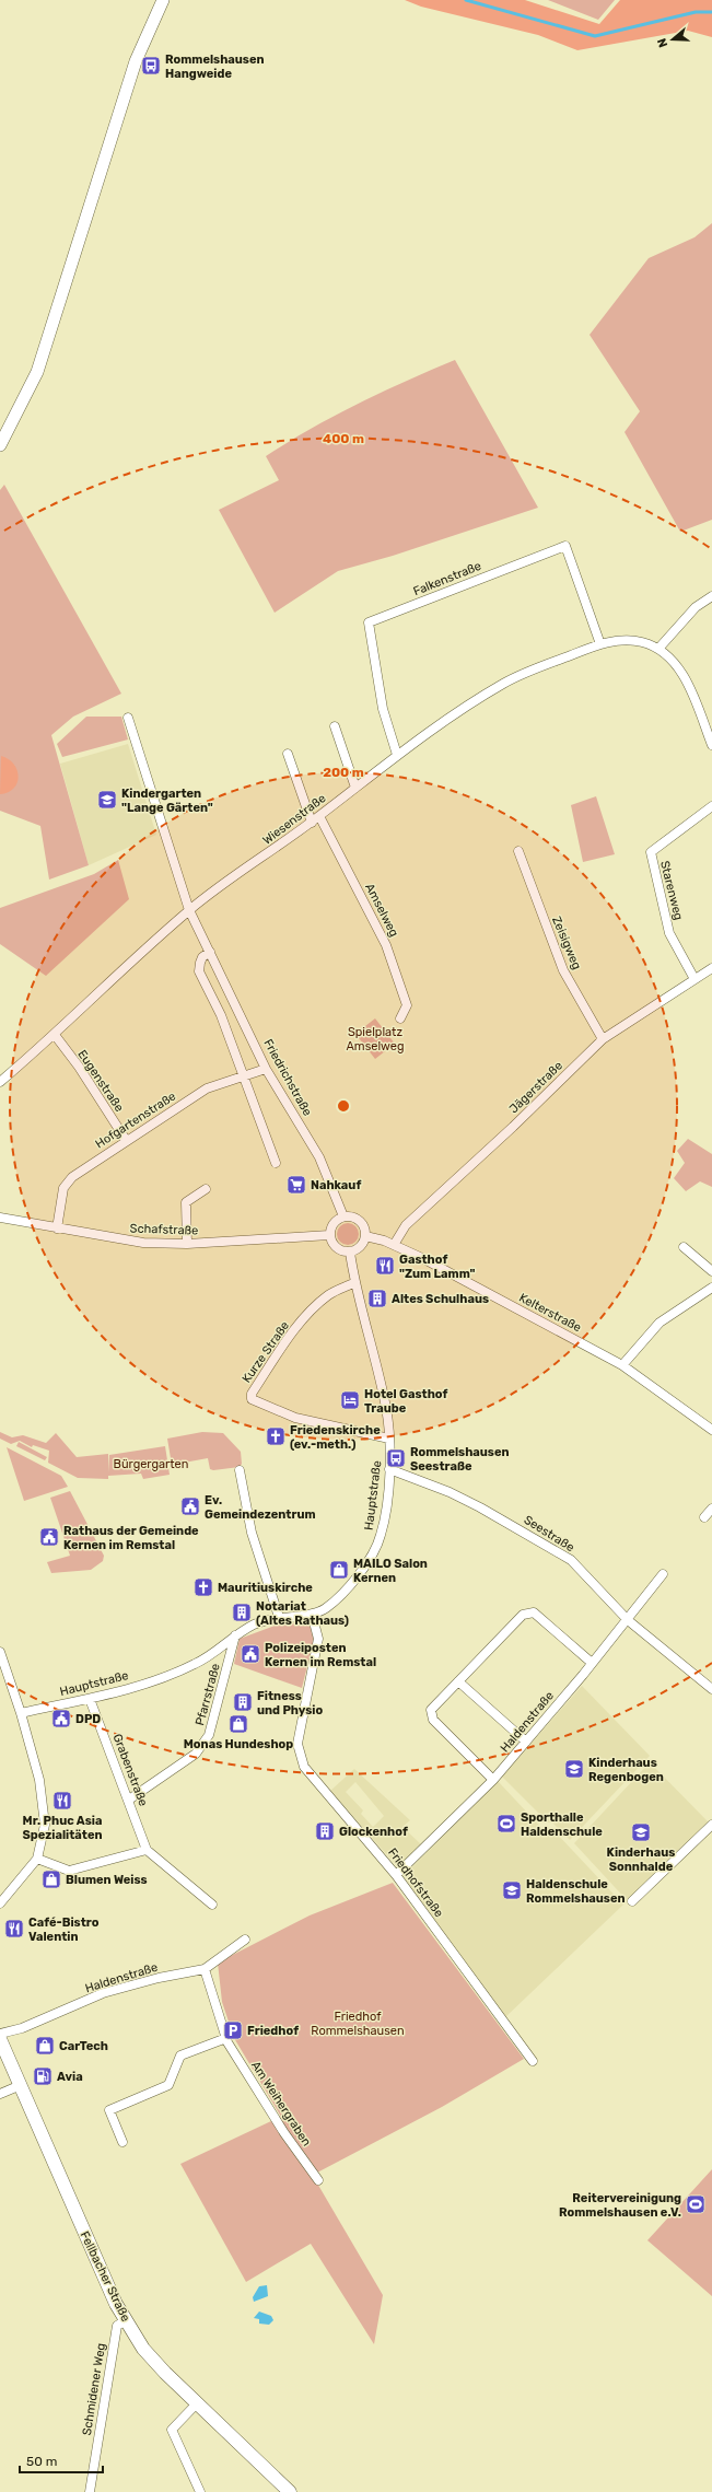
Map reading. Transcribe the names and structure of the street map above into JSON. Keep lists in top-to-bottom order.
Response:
{
  "streets": {
    "main road": ["Fellbacher Straße"],
    "street": [
      "Falkenstraße",
      "Wiesenstraße",
      "Starenweg",
      "Amselweg",
      "Zeisigweg",
      "Friedrichstraße",
      "Eugenstraße",
      "Jägerstraße",
      "Hofgartenstraße",
      "Schafstraße",
      "Kelterstraße",
      "Kurze Straße",
      "Hauptstraße",
      "Seestraße",
      "Pfarrstraße",
      "Haldenstraße",
      "Grabenstraße",
      "Friedhofstraße",
      "Am Weihergraben",
      "Schmidener Weg"
    ]
  },
  "crossings": [
    ["Falkenstraße", "Wiesenstraße"],
    ["Wiesenstraße", "Amselweg"],
    ["Wiesenstraße", "Friedrichstraße"],
    ["Wiesenstraße", "Eugenstraße"],
    ["Starenweg", "Jägerstraße"],
    ["Zeisigweg", "Jägerstraße"],
    ["Friedrichstraße", "Hofgartenstraße"],
    ["Friedrichstraße", "Schafstraße"],
    ["Friedrichstraße", "Kelterstraße"],
    ["Friedrichstraße", "Hauptstraße"],
    ["Eugenstraße", "Hofgartenstraße"],
    ["Jägerstraße", "Kelterstraße"],
    ["Hofgartenstraße", "Schafstraße"],
    ["Schafstraße", "Kelterstraße"],
    ["Schafstraße", "Hauptstraße"],
    ["Kelterstraße", "Hauptstraße"],
    ["Kurze Straße", "Hauptstraße"],
    ["Hauptstraße", "Seestraße"],
    ["Hauptstraße", "Pfarrstraße"],
    ["Hauptstraße", "Grabenstraße"],
    ["Hauptstraße", "Friedhofstraße"],
    ["Seestraße", "Haldenstraße"],
    ["Pfarrstraße", "Grabenstraße"],
    ["Haldenstraße", "Friedhofstraße"],
    ["Haldenstraße", "Am Weihergraben"],
    ["Fellbacher Straße", "Schmidener Weg"]
  ],
  "parks": ["Spielplatz Amselweg", "Bürgergarten", "Friedhof Rommelshausen"],
  "places": {
    "bus stop": ["Rommelshausen Hangweide", "Rommelshausen Seestraße"],
    "school or university": [
      "Kindergarten \"Lange Gärten\"",
      "Kinderhaus Regenbogen",
      "Kinderhaus Sonnhalde",
      "Haldenschule Rommelshausen"
    ],
    "supermarket": ["Nahkauf"],
    "restaurant": ["Gasthof \"Zum Lamm\"", "Mr. Phuc Asia Spezialitäten", "Café-Bistro Valentin"],
    "building": [
      "Altes Schulhaus",
      "Notariat (Altes Rathaus)",
      "Fitness und Physio",
      "Glockenhof"
    ],
    "hotel": ["Hotel Gasthof Traube"],
    "church": ["Friedenskirche (ev.-meth.)", "Mauritiuskirche"],
    "public building": [
      "Ev. Gemeindezentrum",
      "Rathaus der Gemeinde Kernen im Remstal",
      "Polizeiposten Kernen im Remstal",
      "DPD"
    ],
    "shop": [
      "MAILO Salon Kernen",
      "Monas Hundeshop",
      "Blumen Weiss",
      "CarTech"
    ],
    "sports": ["Sporthalle Haldenschule", "Reitervereinigung Rommelshausen e.V."],
    "parking": ["Friedhof"],
    "fuel station": ["Avia"]
  },
  "scale_bar": "50 m",
  "north": "left",
  "rings": ["400 m", "200 m"]
}
